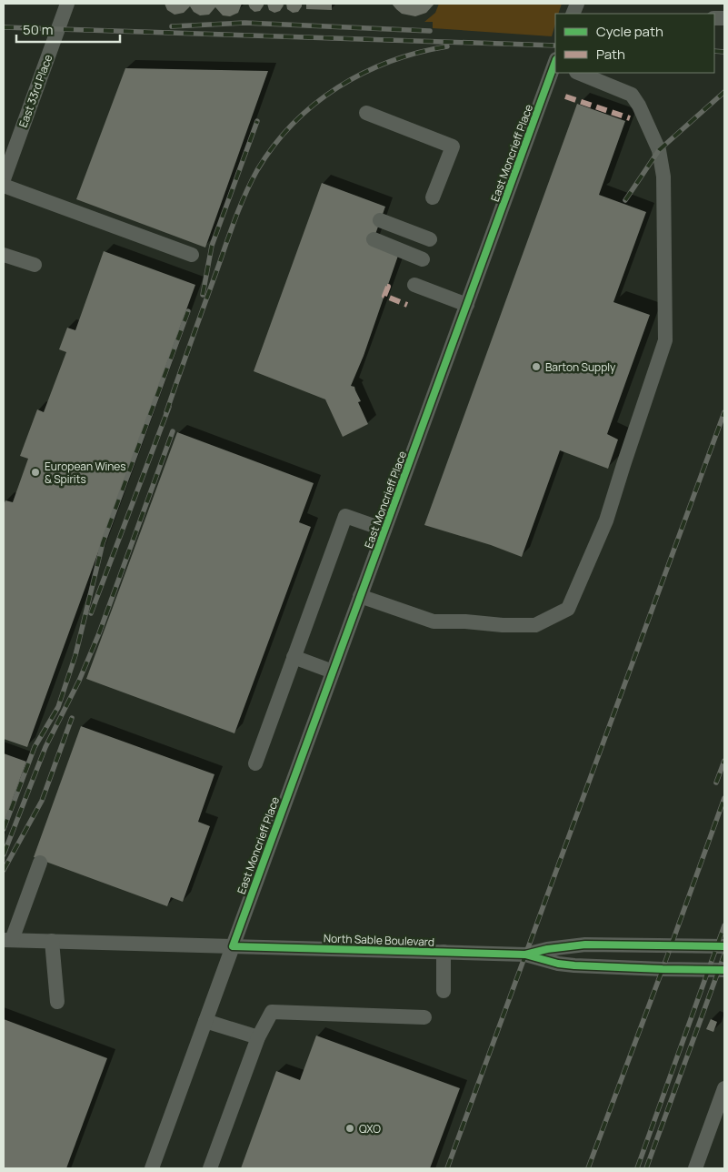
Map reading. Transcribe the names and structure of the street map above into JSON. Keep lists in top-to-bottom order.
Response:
{
  "streets": {
    "street": ["East 33rd Place", "East Moncrieff Place", "North Sable Boulevard"]
  },
  "crossings": [
    ["East Moncrieff Place", "North Sable Boulevard"]
  ],
  "places": ["Barton Supply", "European Wines & Spirits", "QXO"],
  "legend": ["Cycle path", "Path"],
  "scale_bar": "50 m"
}
